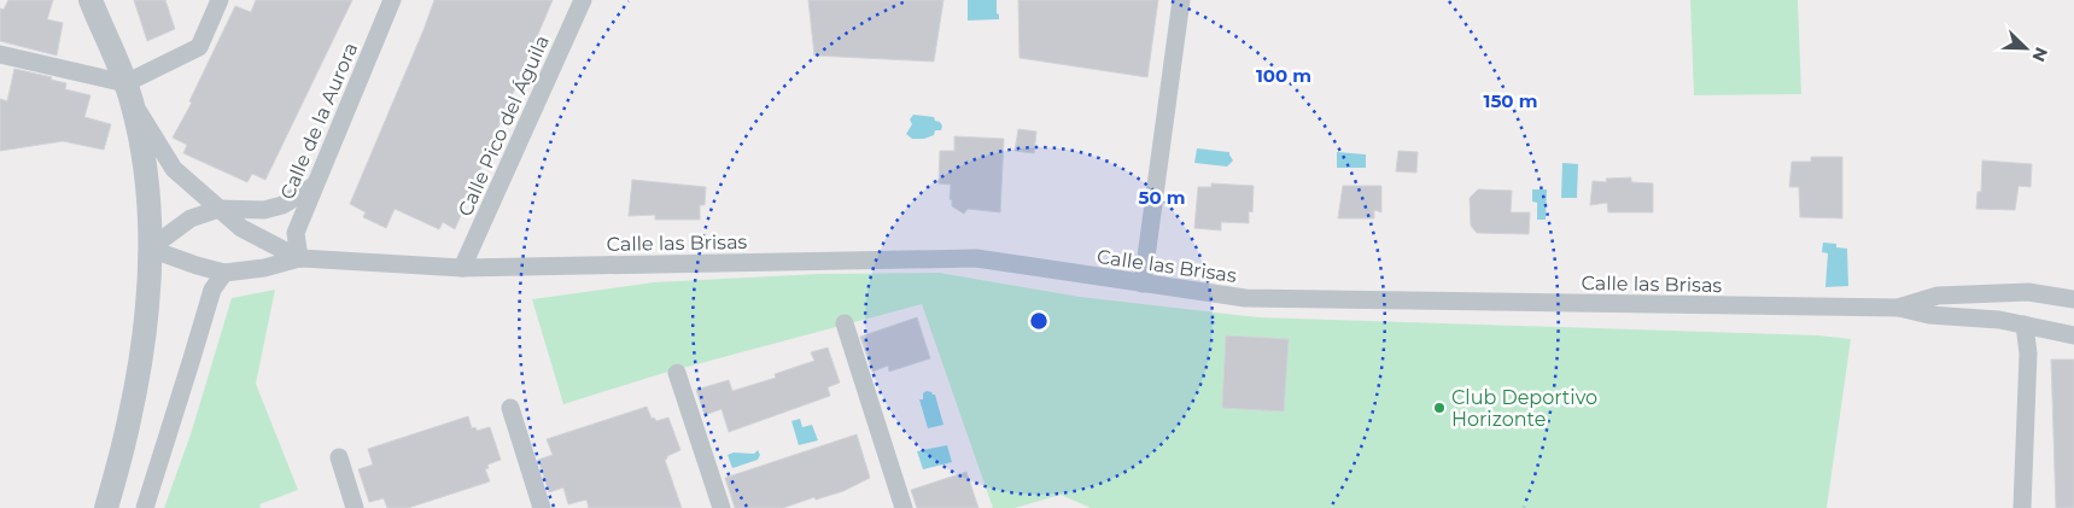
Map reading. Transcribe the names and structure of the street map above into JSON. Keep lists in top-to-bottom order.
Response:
{
  "streets": {
    "street": ["Calle de la Aurora", "Calle Pico del Águila", "Calle las Brisas"]
  },
  "crossings": [
    ["Calle de la Aurora", "Calle las Brisas"],
    ["Calle Pico del Águila", "Calle las Brisas"]
  ],
  "places": ["Club Deportivo Horizonte"],
  "north": "bottom right",
  "rings": ["100 m", "150 m", "50 m"]
}
